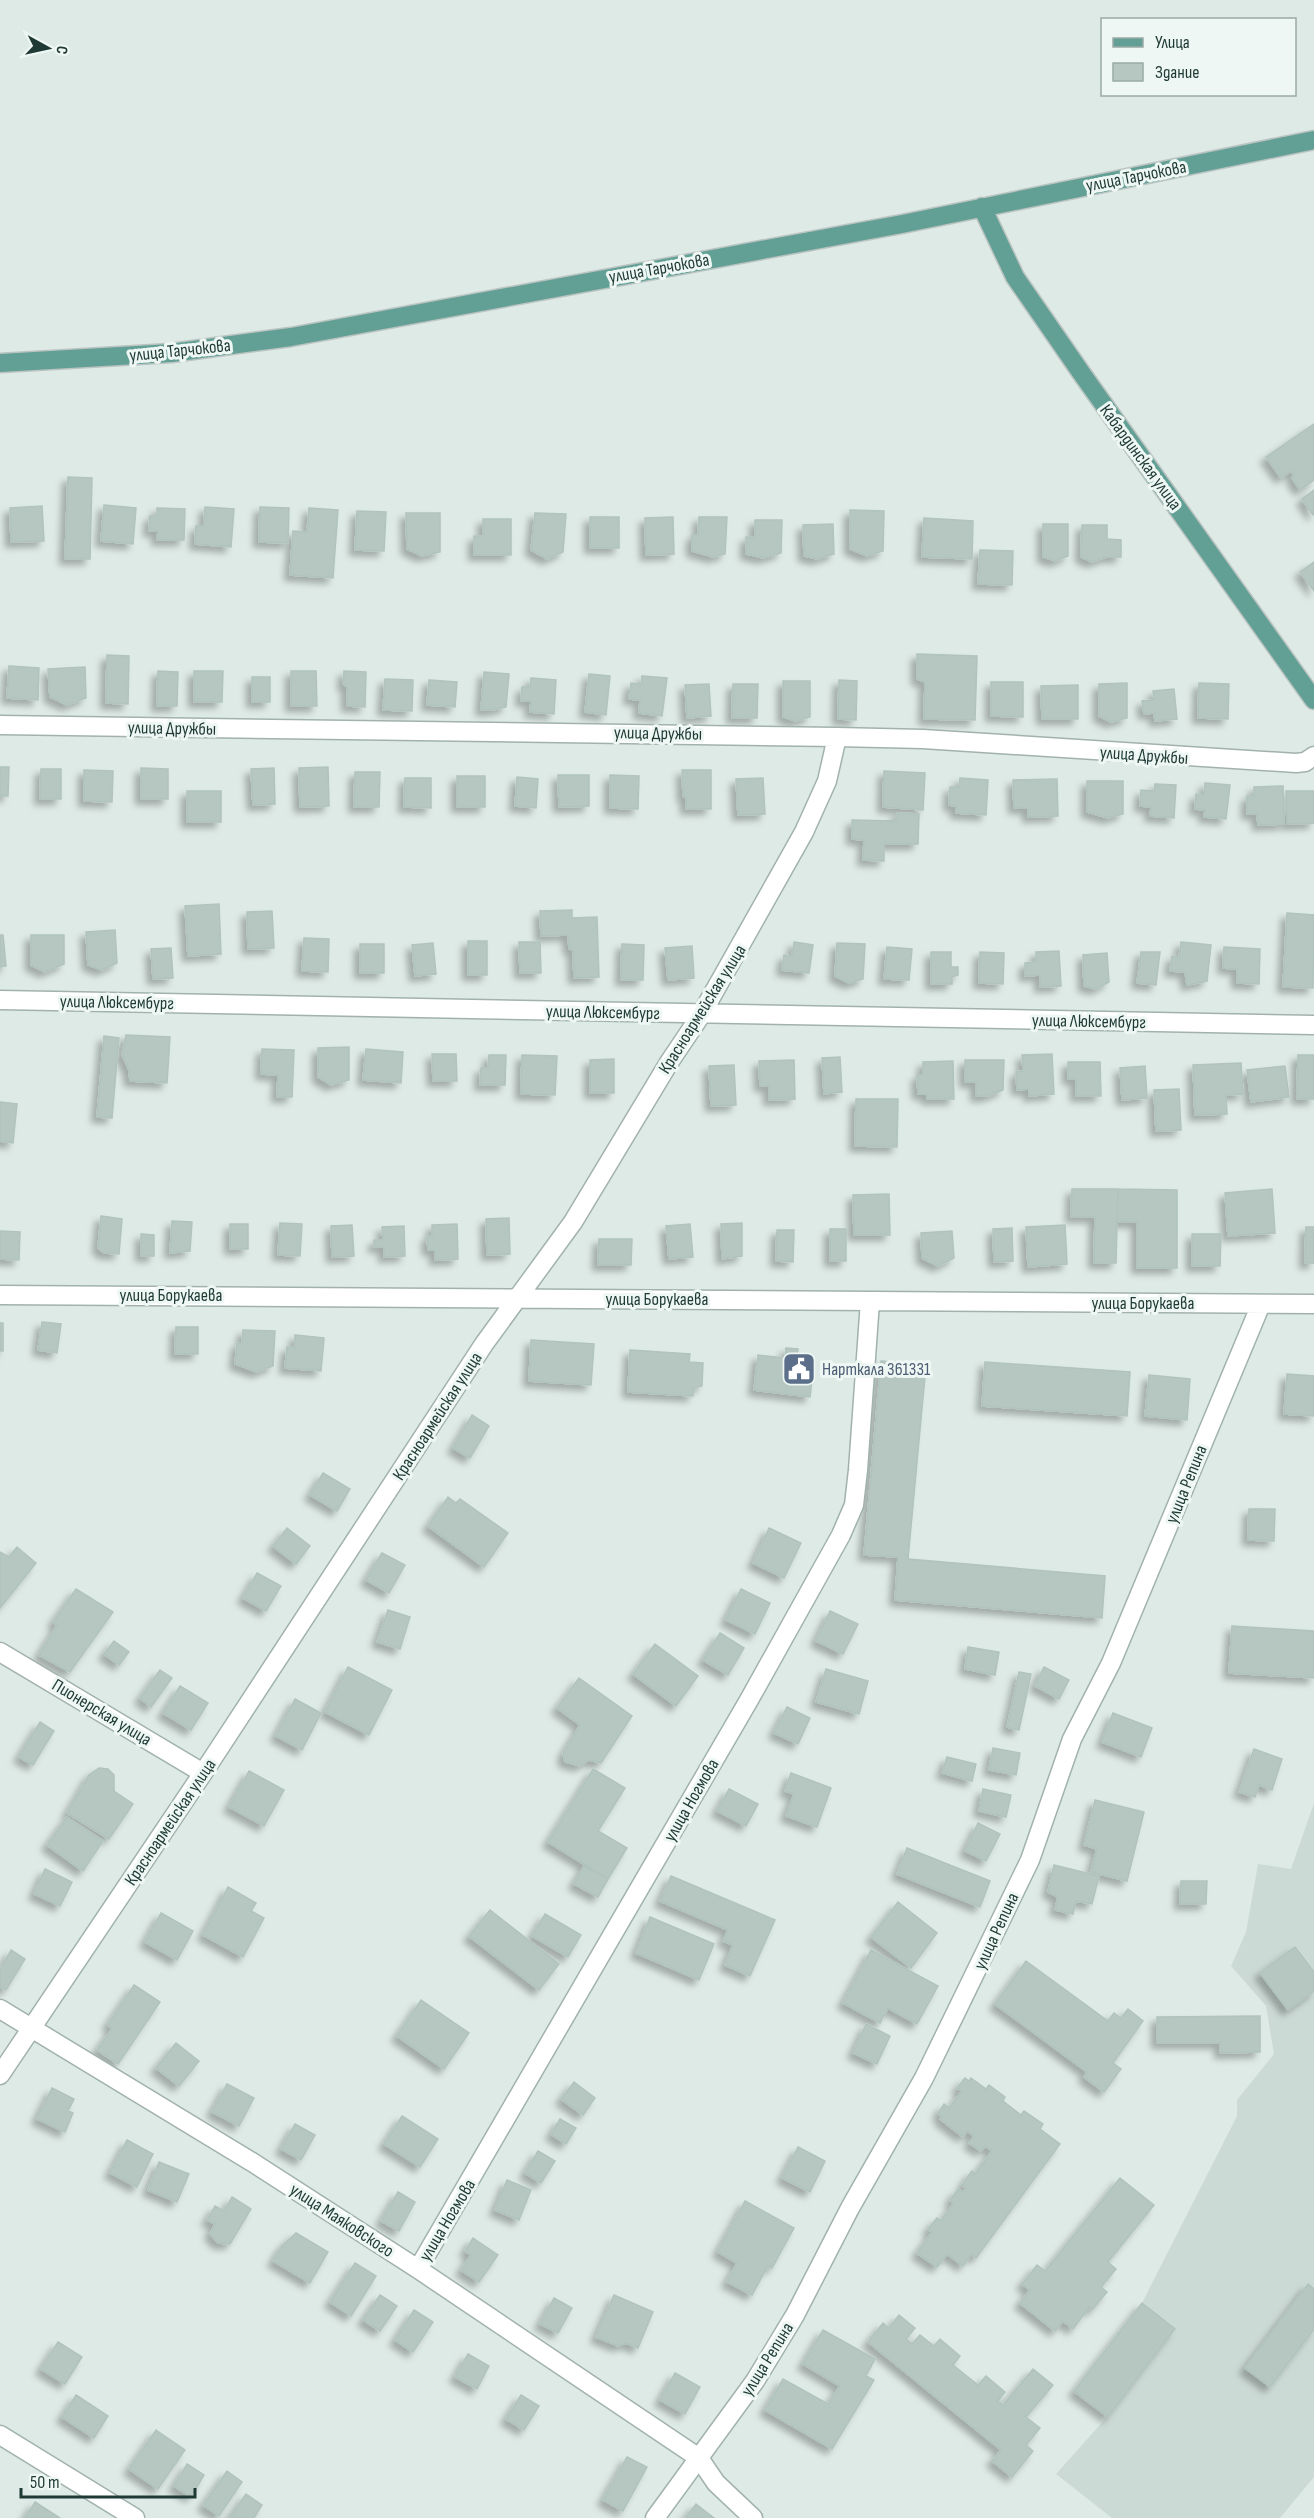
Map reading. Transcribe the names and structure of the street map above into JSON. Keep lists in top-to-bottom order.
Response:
{
  "streets": {
    "main road": ["улица Тарчокова", "Кабардинская улица"],
    "street": [
      "улица Дружбы",
      "улица Люксембург",
      "Красноармейская улица",
      "улица Борукаева",
      "улица Репина",
      "Пионерская улица",
      "улица Ногмова",
      "улица Маяковского"
    ]
  },
  "crossings": [
    ["улица Тарчокова", "Кабардинская улица"],
    ["улица Дружбы", "Красноармейская улица"],
    ["улица Люксембург", "Красноармейская улица"],
    ["Красноармейская улица", "улица Борукаева"],
    ["Красноармейская улица", "Пионерская улица"],
    ["Красноармейская улица", "улица Маяковского"],
    ["улица Борукаева", "улица Репина"],
    ["улица Борукаева", "улица Ногмова"],
    ["улица Репина", "улица Маяковского"],
    ["улица Ногмова", "улица Маяковского"]
  ],
  "places": {
    "public building": ["Нарткала 361331"]
  },
  "legend": ["Улица", "Здание"],
  "scale_bar": "50 m",
  "north": "right"
}
